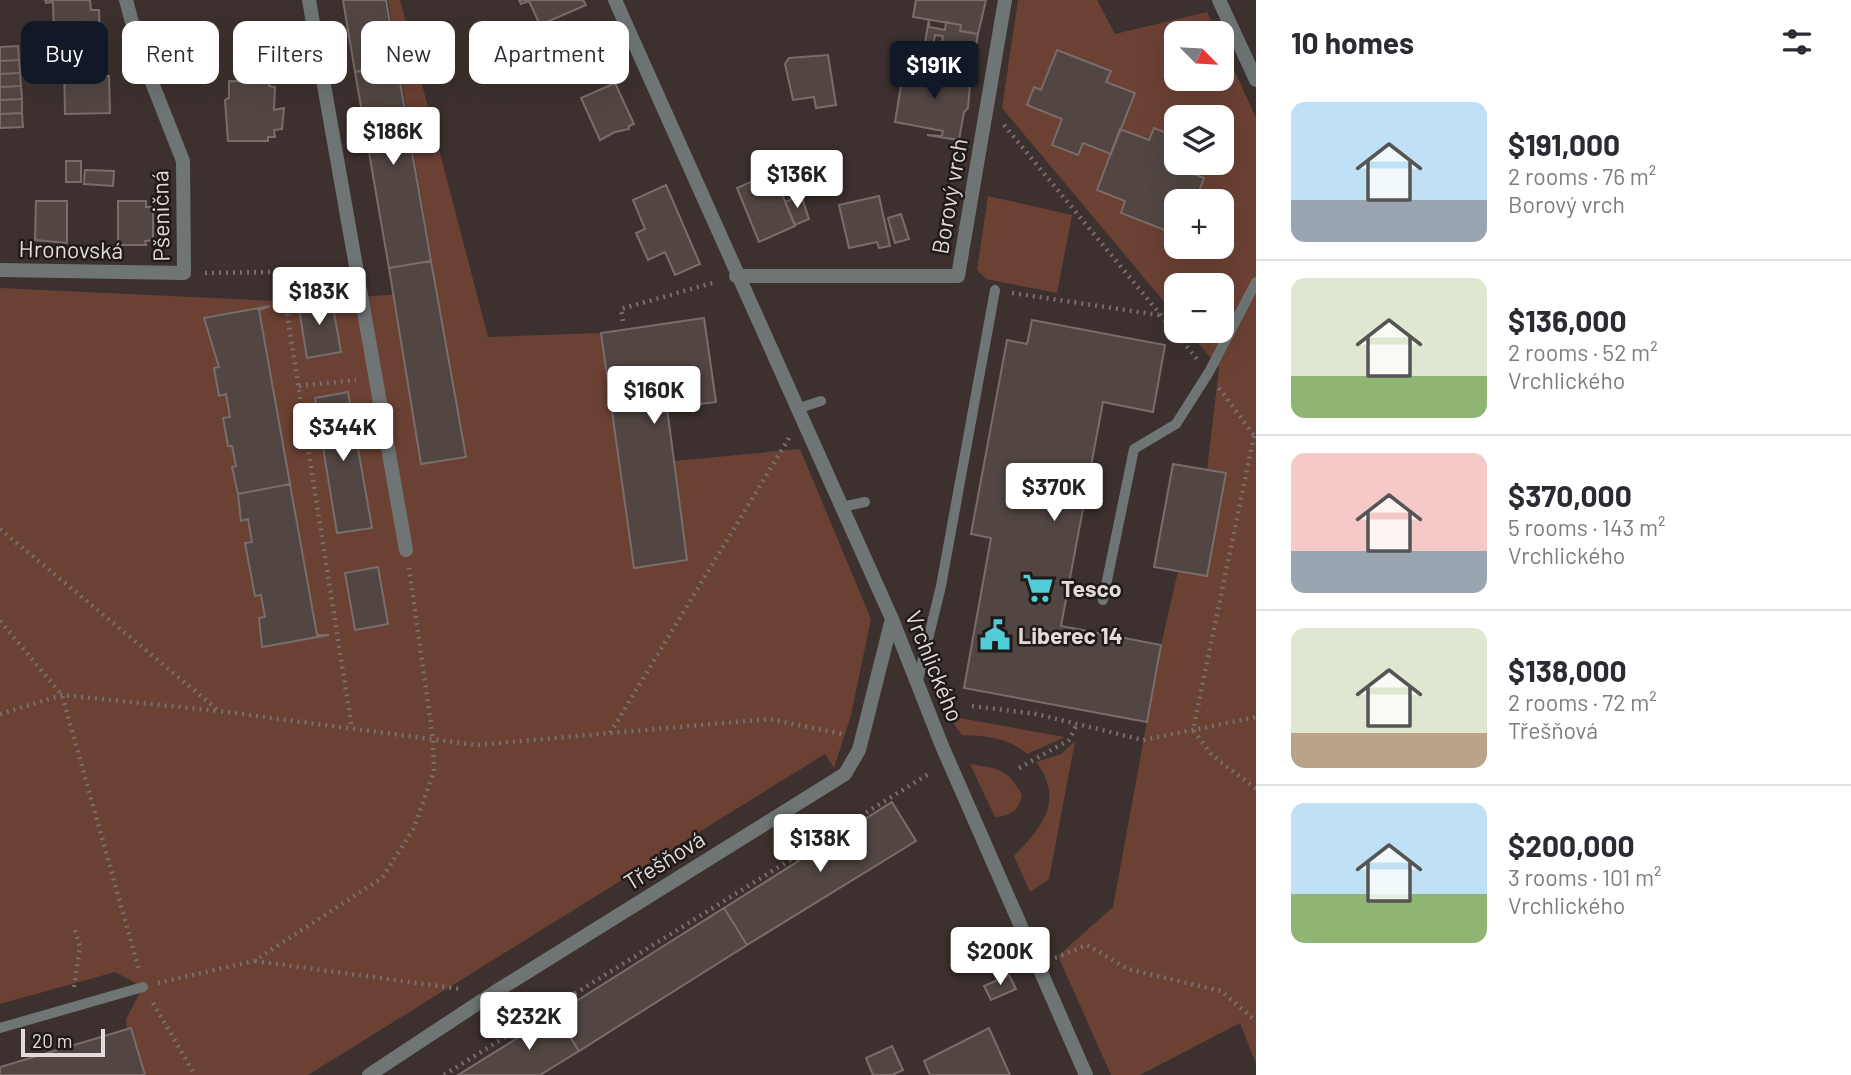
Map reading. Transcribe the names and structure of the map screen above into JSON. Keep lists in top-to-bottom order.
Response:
{
  "streets": {
    "street": [
      "Borový vrch",
      "Pšeničná",
      "Hronovská",
      "Vrchlického",
      "Třešňová"
    ]
  },
  "crossings": [
    ["Borový vrch", "Vrchlického"],
    ["Pšeničná", "Hronovská"],
    ["Vrchlického", "Třešňová"]
  ],
  "places": {
    "supermarket": ["Tesco"],
    "public building": ["Liberec 14"]
  },
  "scale_bar": "20 m",
  "north": "bottom right",
  "page": {
    "heading": "10 homes",
    "map_buttons": ["+", "−"],
    "chip": [
      "Buy",
      "Rent",
      "Filters",
      "New",
      "Apartment"
    ],
    "price": [
      "$191K",
      "$186K",
      "$136K",
      "$183K",
      "$160K",
      "$344K",
      "$370K",
      "$138K",
      "$200K",
      "$232K"
    ],
    "list": [
      {
        "name": "$191,000",
        "note": "2 rooms · 76 m² · Borový vrch"
      },
      {
        "name": "$136,000",
        "note": "2 rooms · 52 m² · Vrchlického"
      },
      {
        "name": "$370,000",
        "note": "5 rooms · 143 m² · Vrchlického"
      },
      {
        "name": "$138,000",
        "note": "2 rooms · 72 m² · Třešňová"
      },
      {
        "name": "$200,000",
        "note": "3 rooms · 101 m² · Vrchlického"
      }
    ],
    "scale": "20 m"
  }
}
